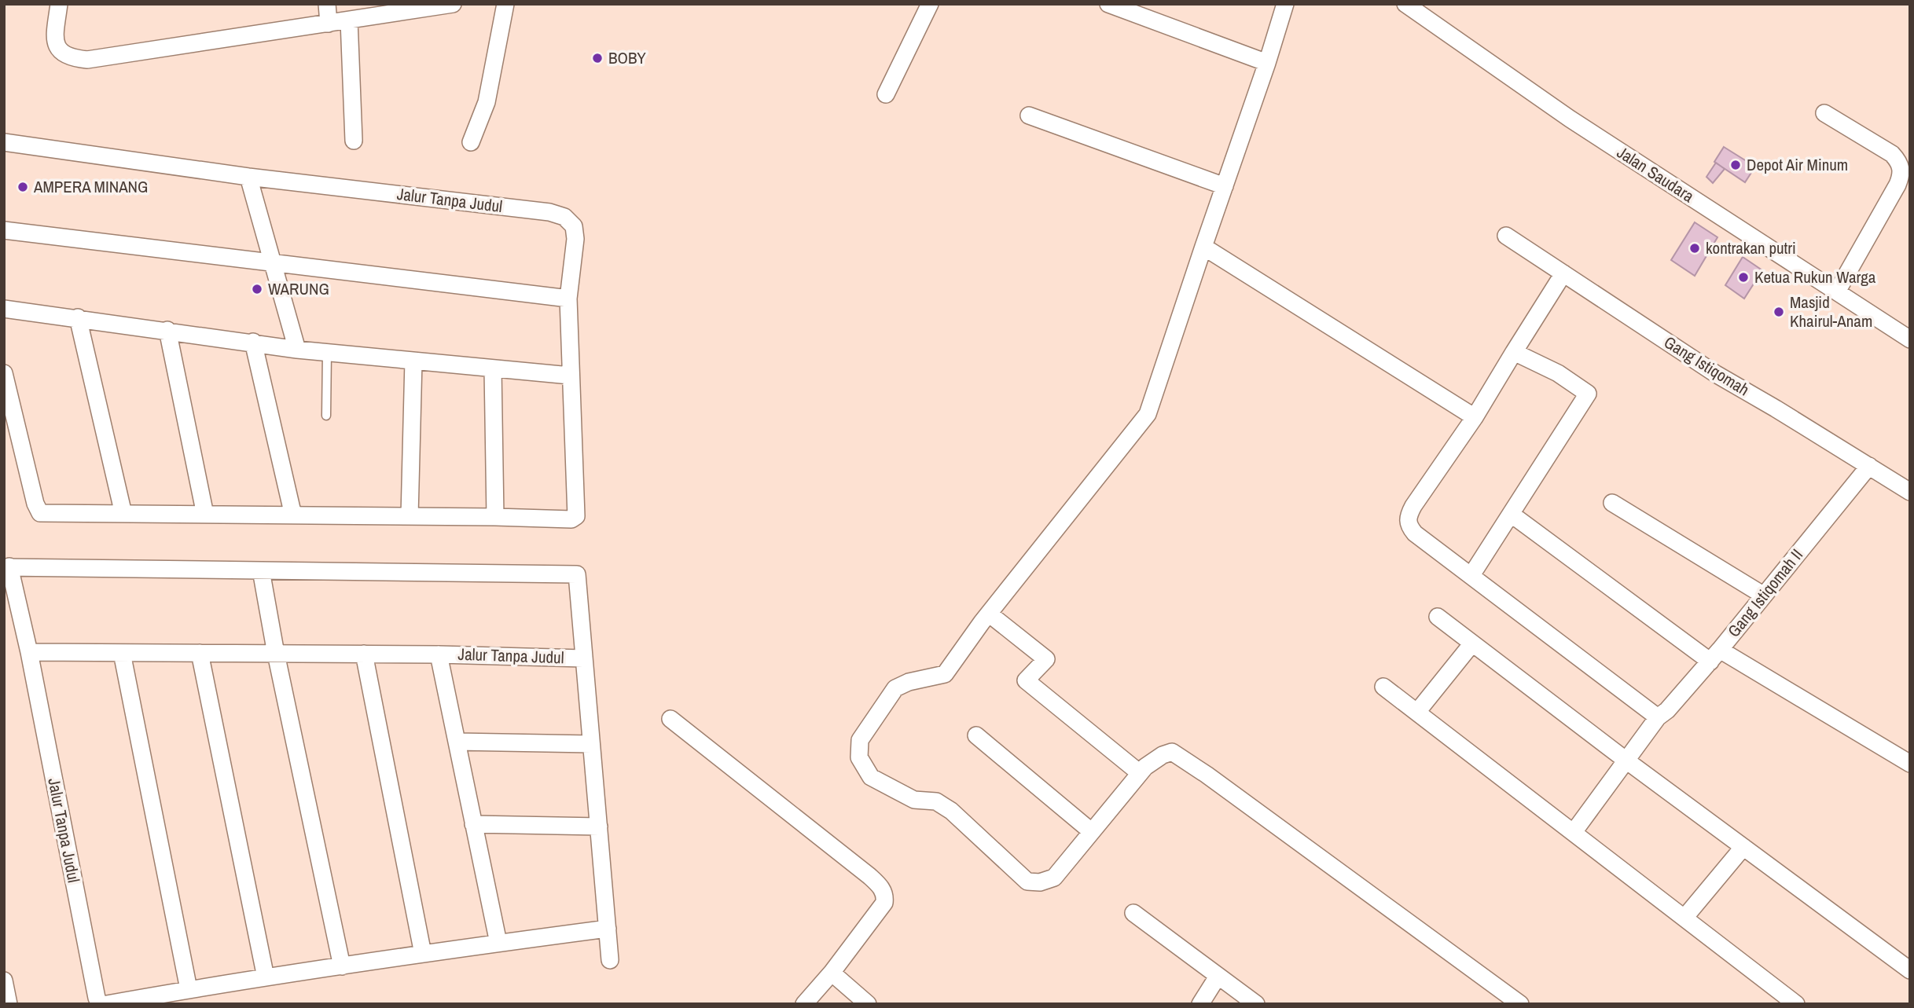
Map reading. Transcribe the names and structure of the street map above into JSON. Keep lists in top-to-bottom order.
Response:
{
  "streets": {
    "street": [
      "Jalan Saudara",
      "Jalur Tanpa Judul",
      "Gang Istiqomah",
      "Gang Istiqomah II"
    ]
  },
  "crossings": [
    ["Gang Istiqomah", "Gang Istiqomah II"]
  ],
  "places": [
    "BOBY",
    "Depot Air Minum",
    "AMPERA MINANG",
    "kontrakan putri",
    "Ketua Rukun Warga",
    "WARUNG",
    "Masjid Khairul-Anam"
  ]
}
